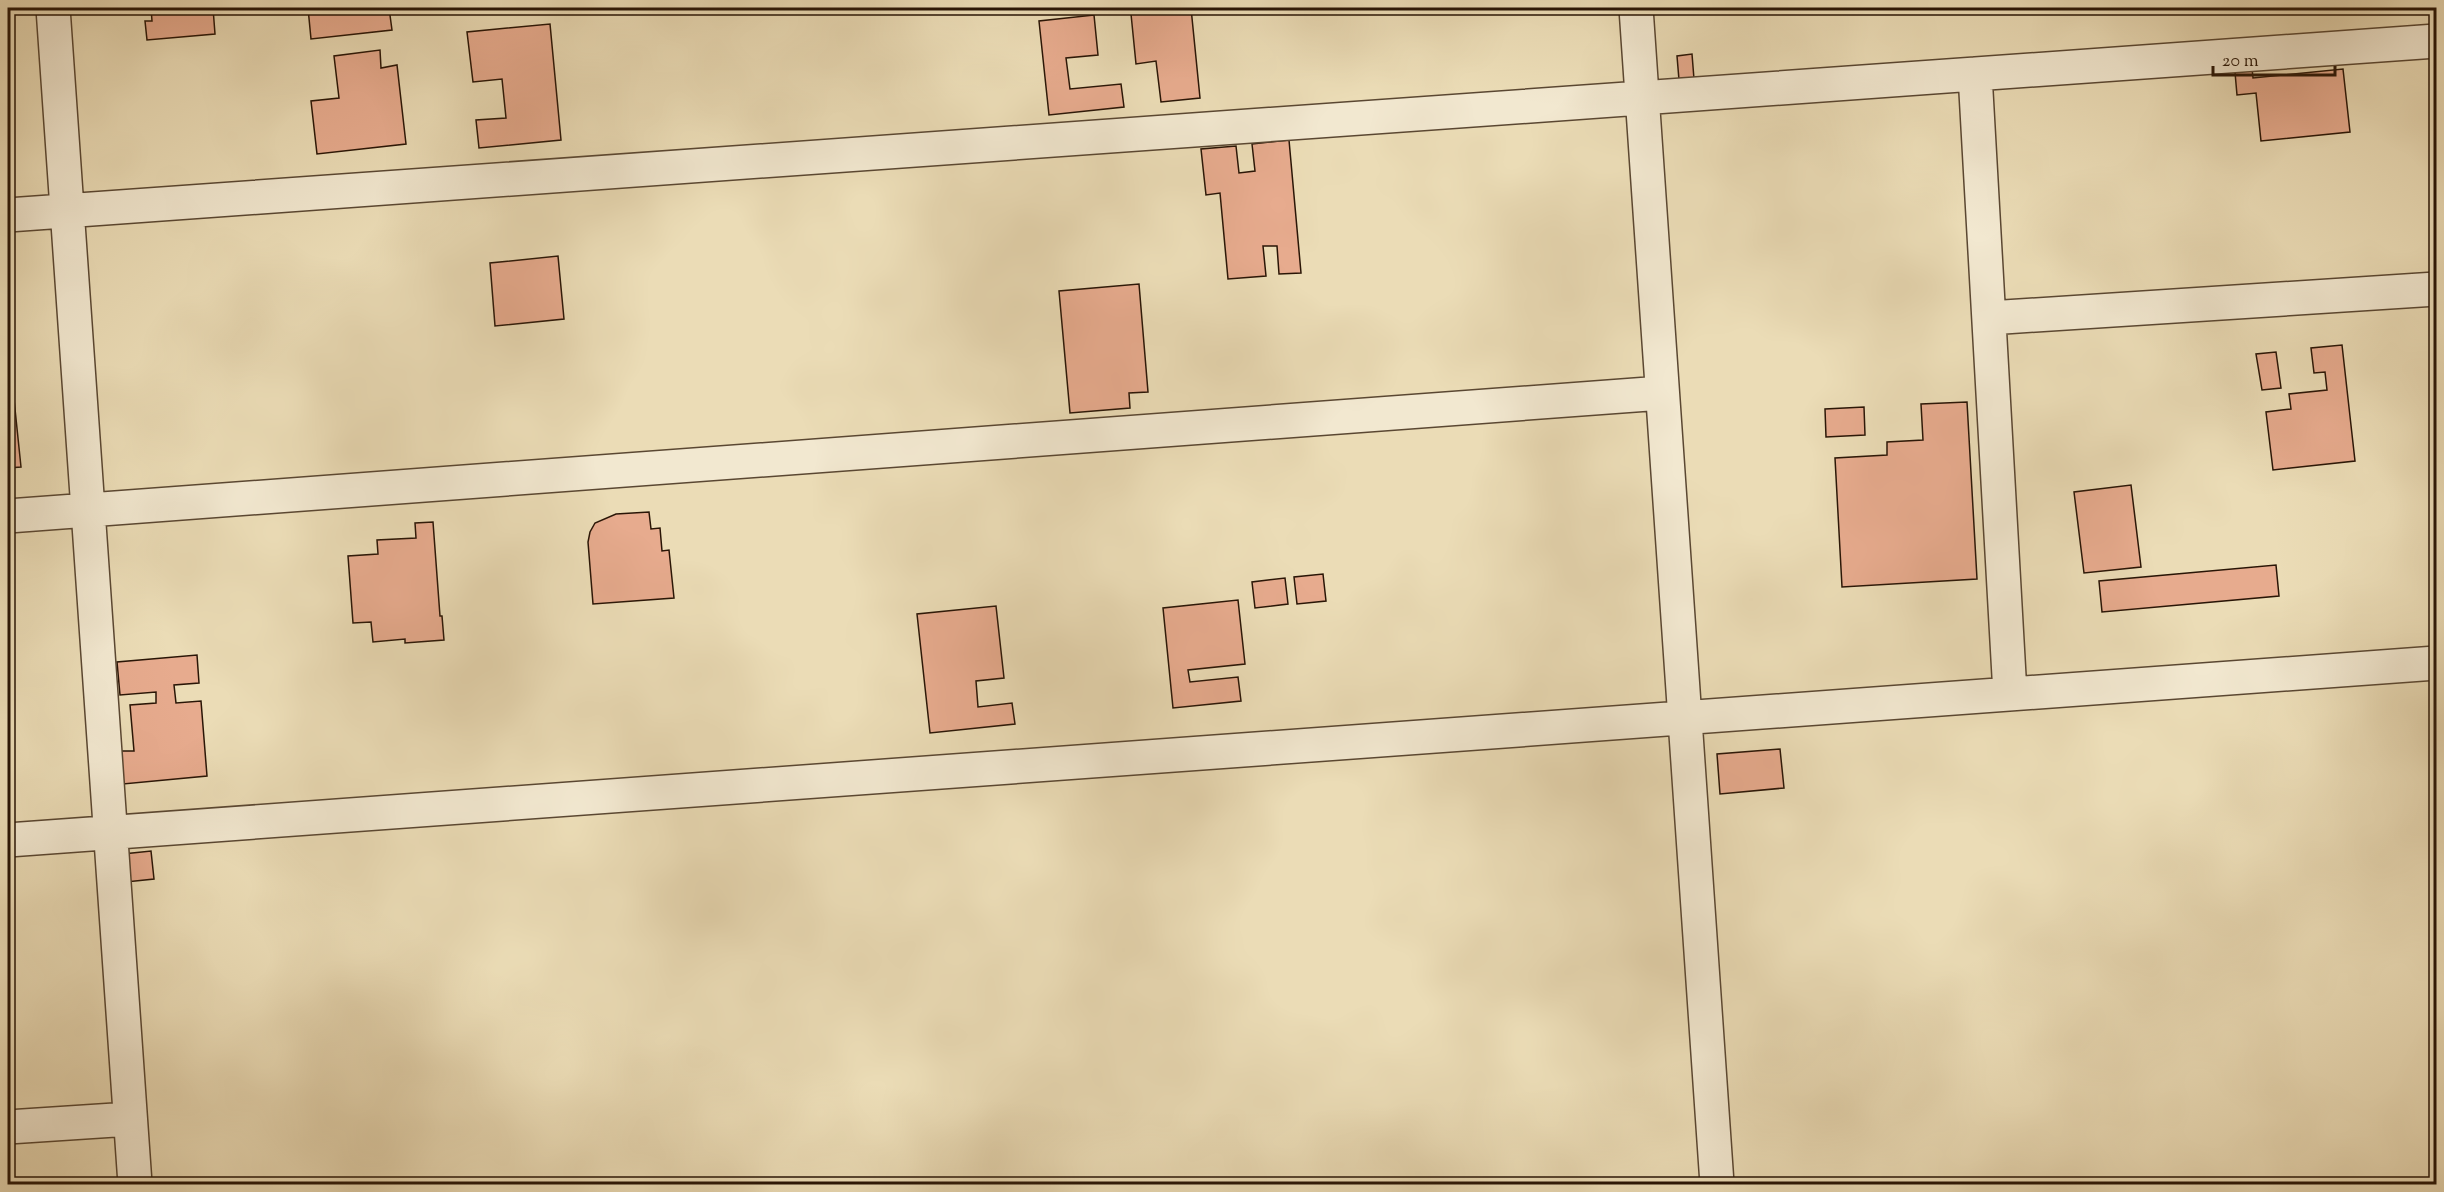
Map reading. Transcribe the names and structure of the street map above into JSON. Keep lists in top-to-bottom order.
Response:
{
  "scale_bar": "20 m"
}
